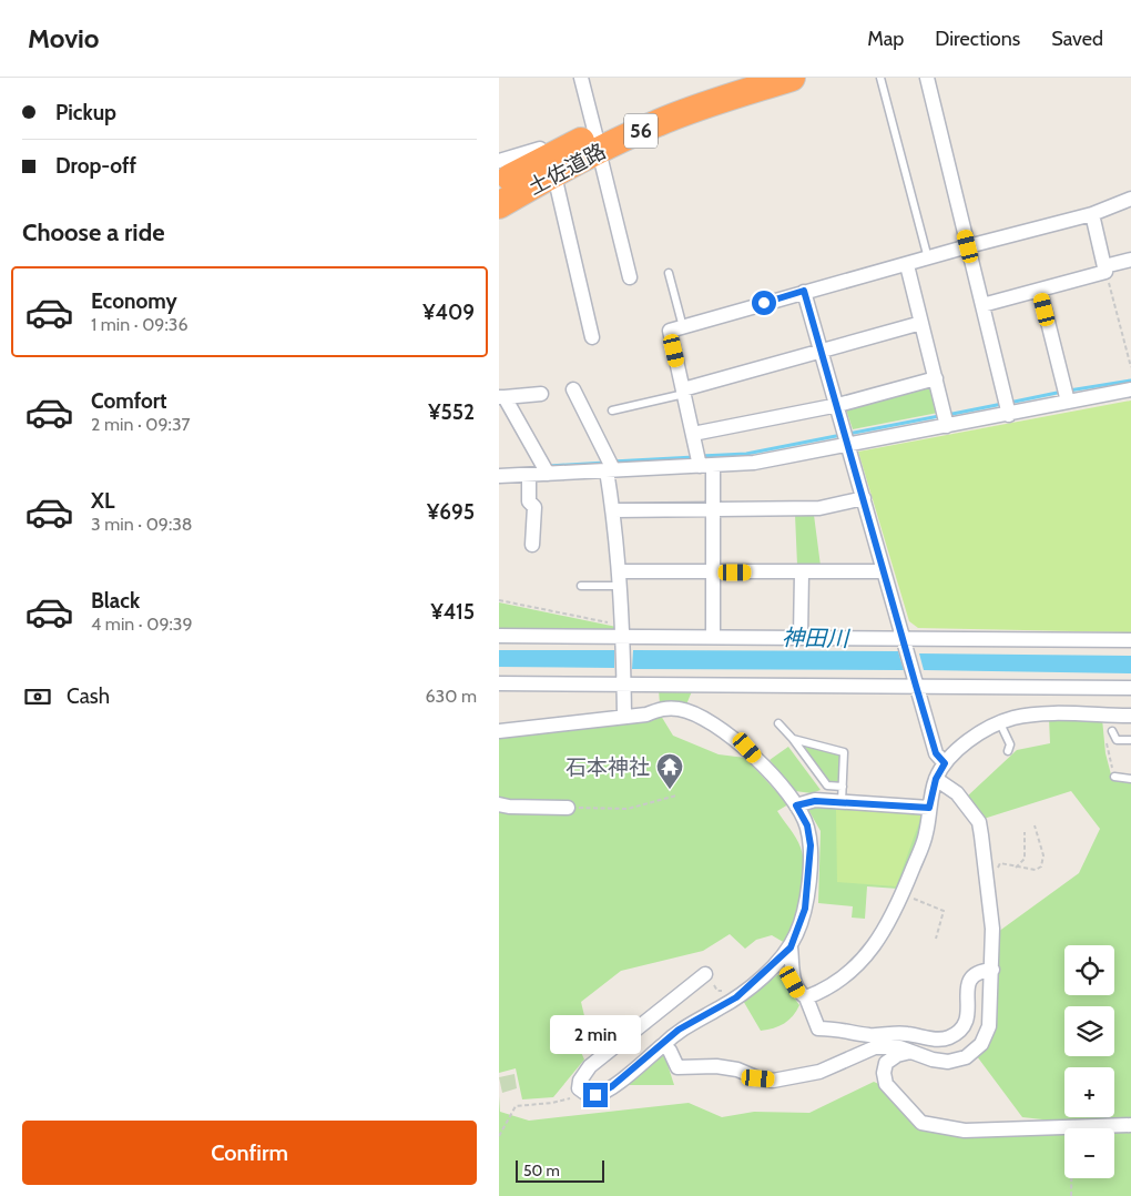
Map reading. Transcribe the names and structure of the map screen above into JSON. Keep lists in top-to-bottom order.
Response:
{
  "streets": {
    "highway": ["56", "土佐道路"]
  },
  "water": ["神田川"],
  "places": {
    "temple": ["石本神社"]
  },
  "scale_bar": "50 m",
  "page": {
    "header": "Movio",
    "nav": ["Map", "Directions", "Saved"],
    "banner": ["Pickup", "Drop-off"],
    "heading": "Choose a ride",
    "list": [
      {
        "name": "Economy",
        "note": "1 min · 09:36",
        "value": "¥409"
      },
      {
        "name": "Comfort",
        "note": "2 min · 09:37",
        "value": "¥552"
      },
      {
        "name": "XL",
        "note": "3 min · 09:38",
        "value": "¥695"
      },
      {
        "name": "Black",
        "note": "4 min · 09:39",
        "value": "¥415"
      }
    ],
    "pay": ["Cash", "630 m"],
    "map_buttons": ["+", "−"],
    "bubble": "2 min",
    "buttons": "Confirm",
    "scale": "50 m"
  }
}
